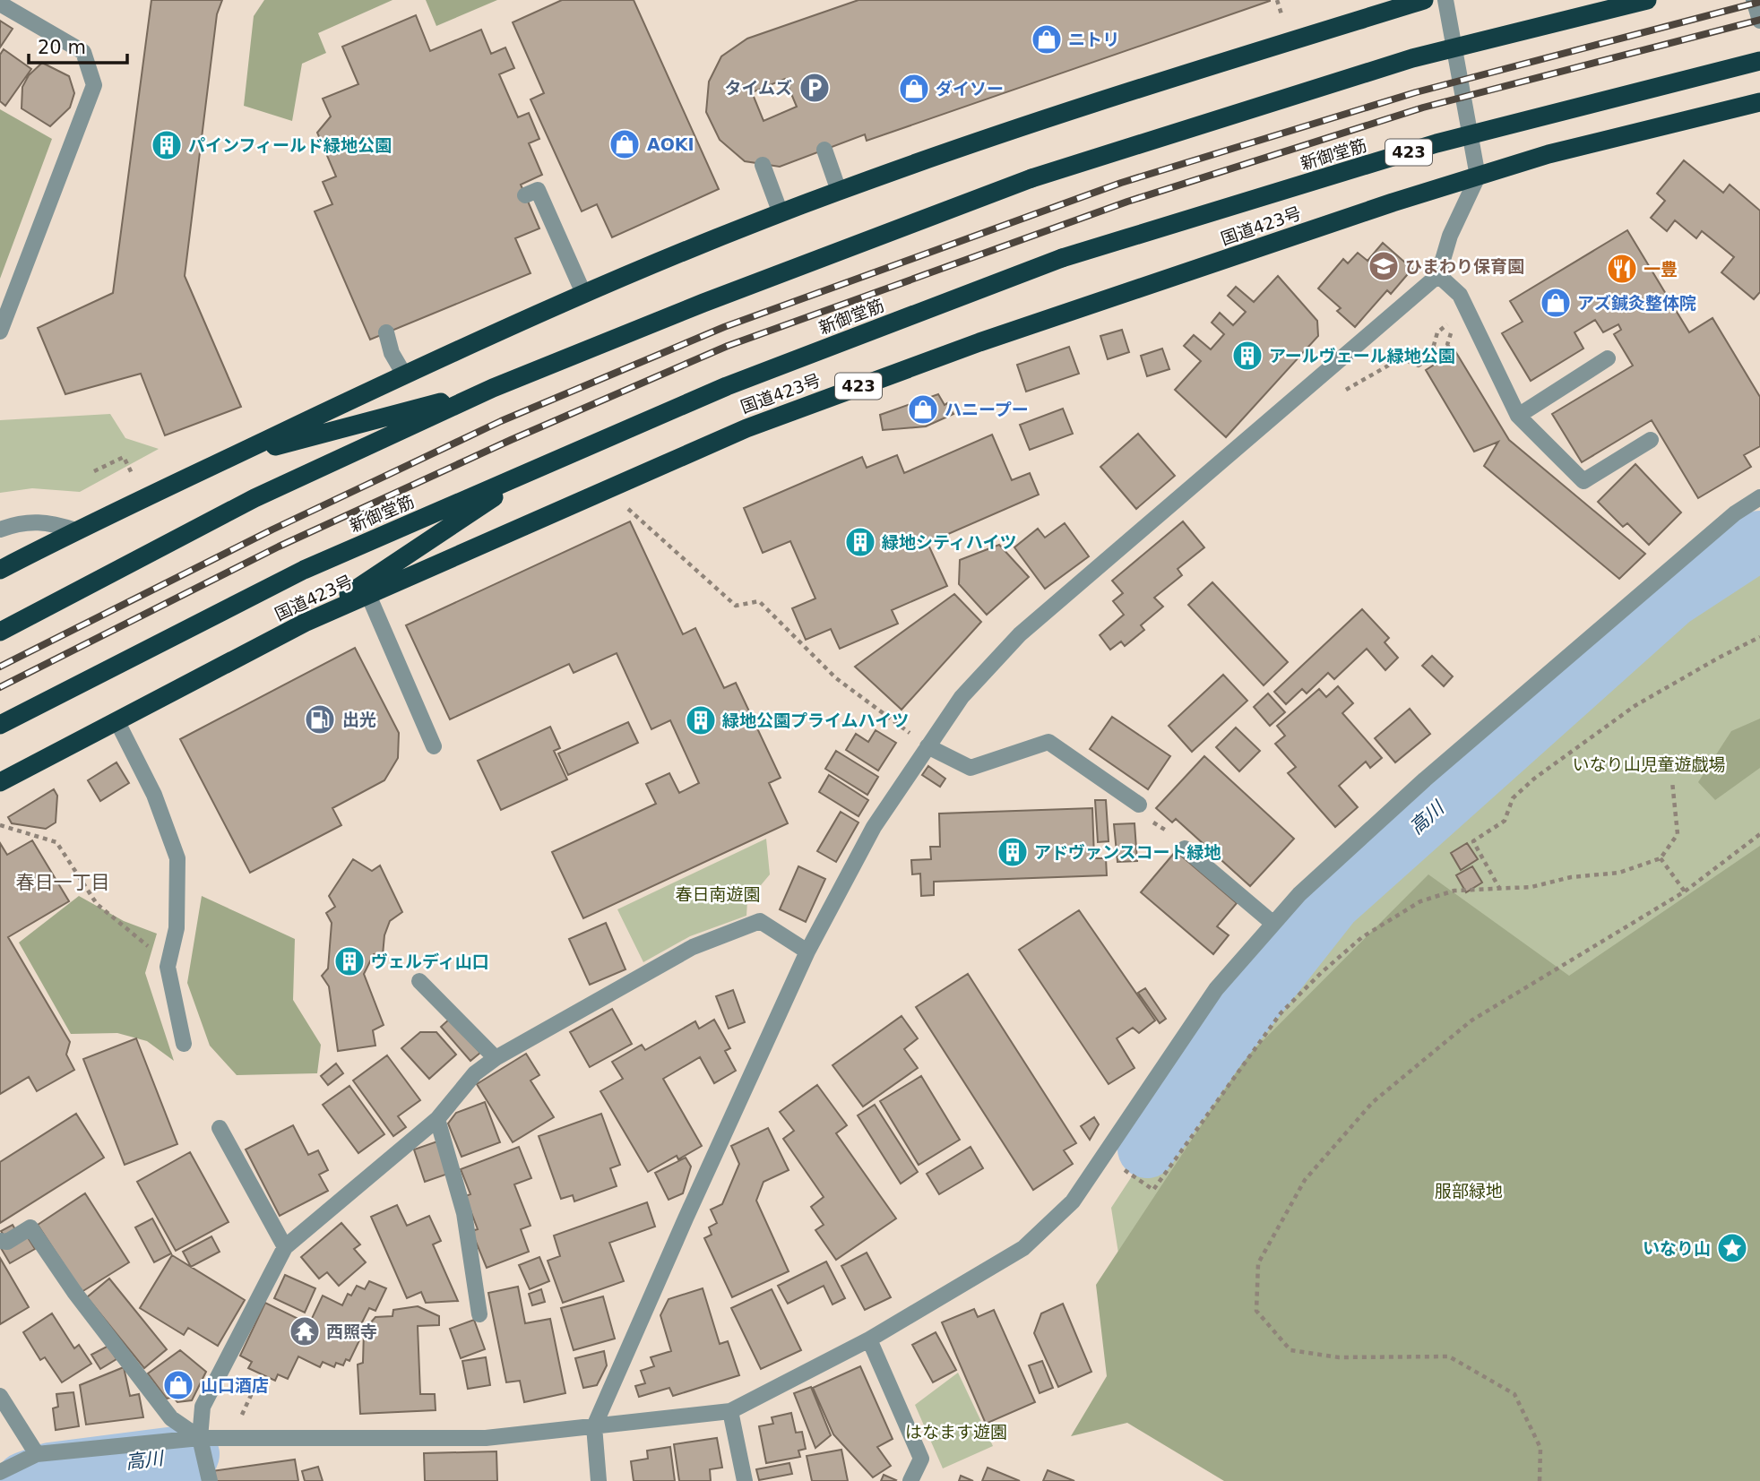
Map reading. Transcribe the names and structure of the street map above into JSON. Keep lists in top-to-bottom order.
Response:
{
  "streets": {
    "highway": ["423", "新御堂筋", "国道423号"]
  },
  "districts": ["春日一丁目"],
  "water": ["高川"],
  "parks": [
    "いなり山児童遊戯場",
    "春日南遊園",
    "服部緑地",
    "はなます遊園"
  ],
  "places": {
    "shop": [
      "ニトリ",
      "ダイソー",
      "AOKI",
      "アズ鍼灸整体院",
      "ハニープー",
      "山口酒店"
    ],
    "parking": ["タイムズ"],
    "building": [
      "パインフィールド緑地公園",
      "アールヴェール緑地公園",
      "緑地シティハイツ",
      "緑地公園プライムハイツ",
      "アドヴァンスコート緑地",
      "ヴェルディ山口"
    ],
    "school or university": ["ひまわり保育園"],
    "restaurant": ["一豊"],
    "fuel station": ["出光"],
    "place": ["いなり山"],
    "temple": ["西照寺"]
  },
  "scale_bar": "20 m"
}
